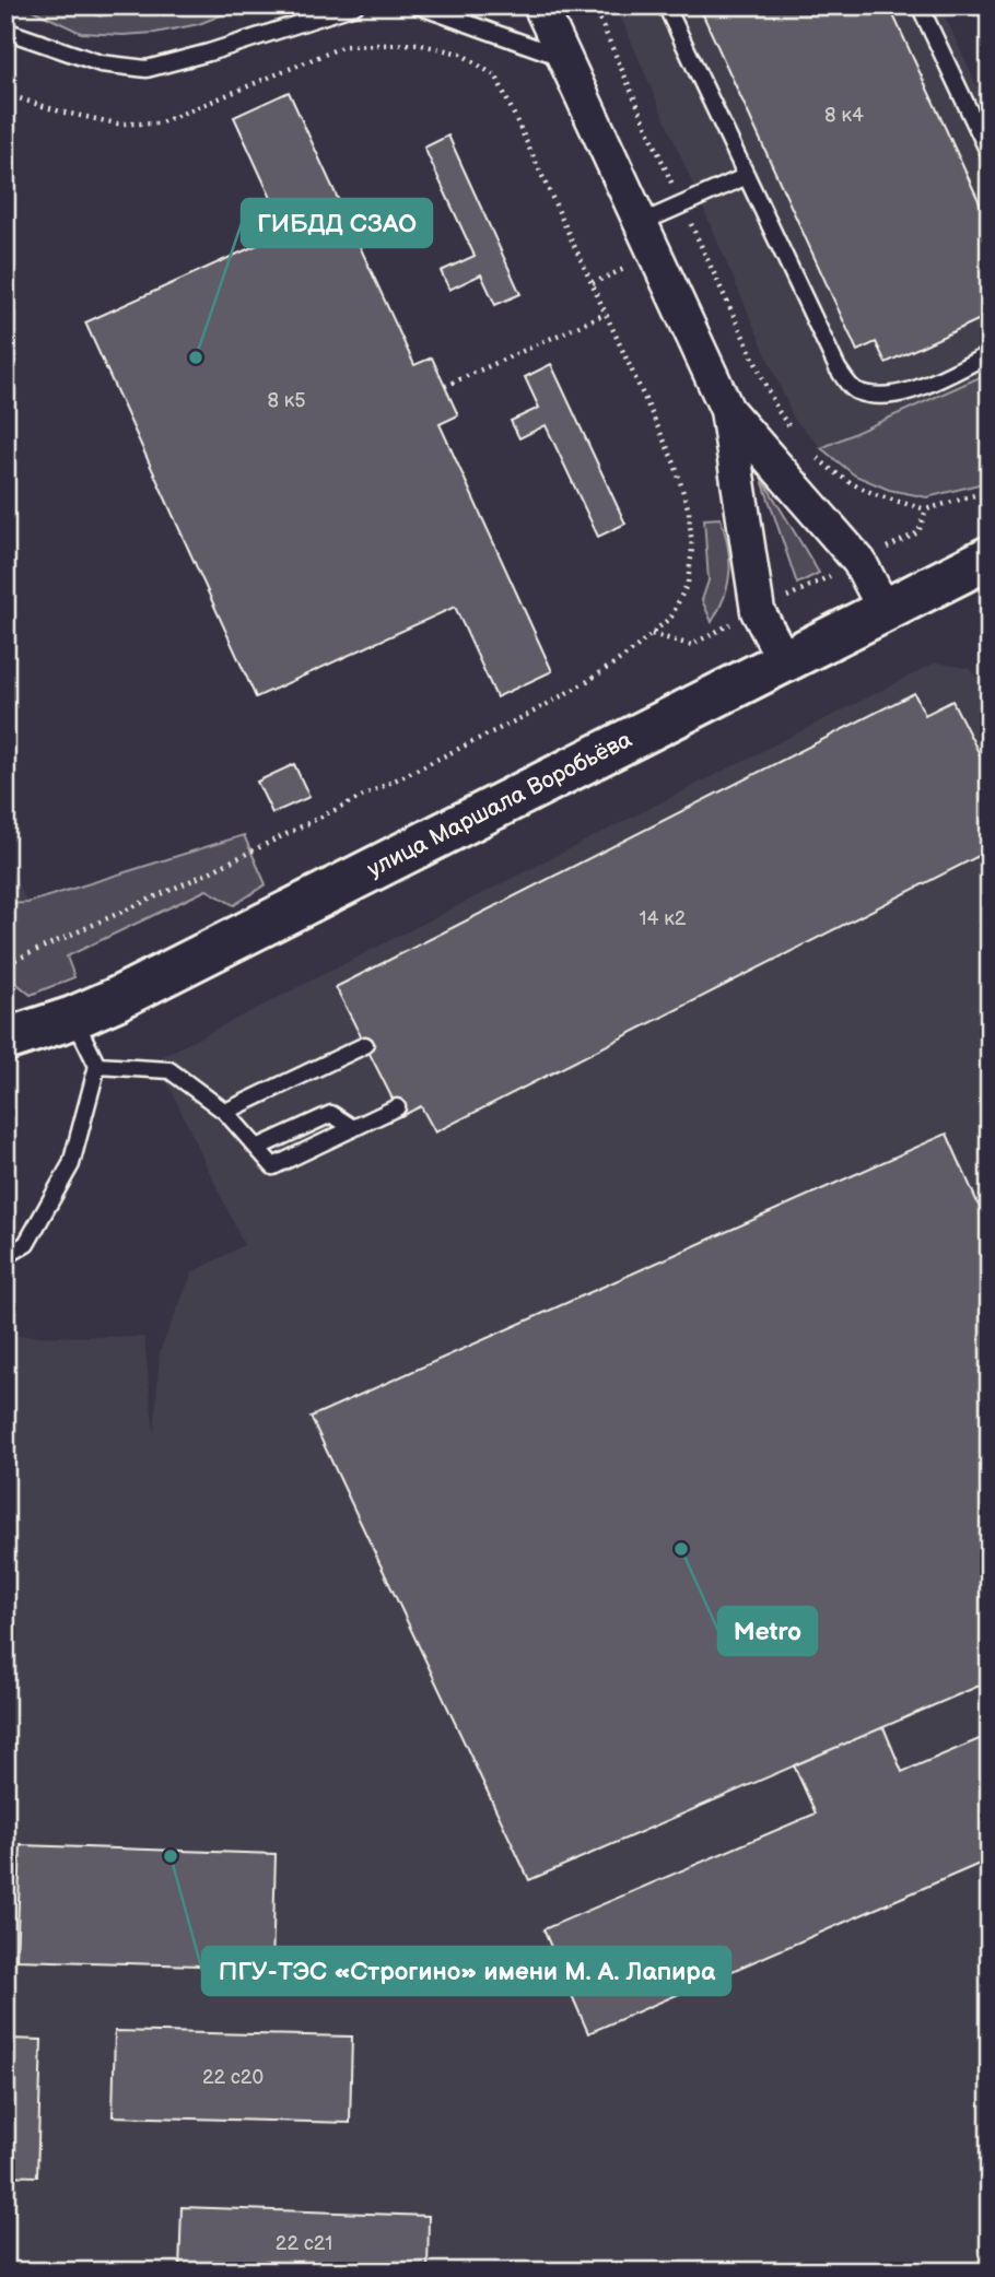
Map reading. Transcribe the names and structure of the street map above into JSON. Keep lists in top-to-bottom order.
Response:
{
  "streets": {
    "street": ["улица Маршала Воробьёва"]
  },
  "places": ["ГИБДД СЗАО", "Metro", "ПГУ-ТЭС «Строгино» имени М. А. Лапира"],
  "house_numbers": [
    "8 к4",
    "8 к5",
    "14 к2",
    "22 с20",
    "22 с21"
  ]
}
